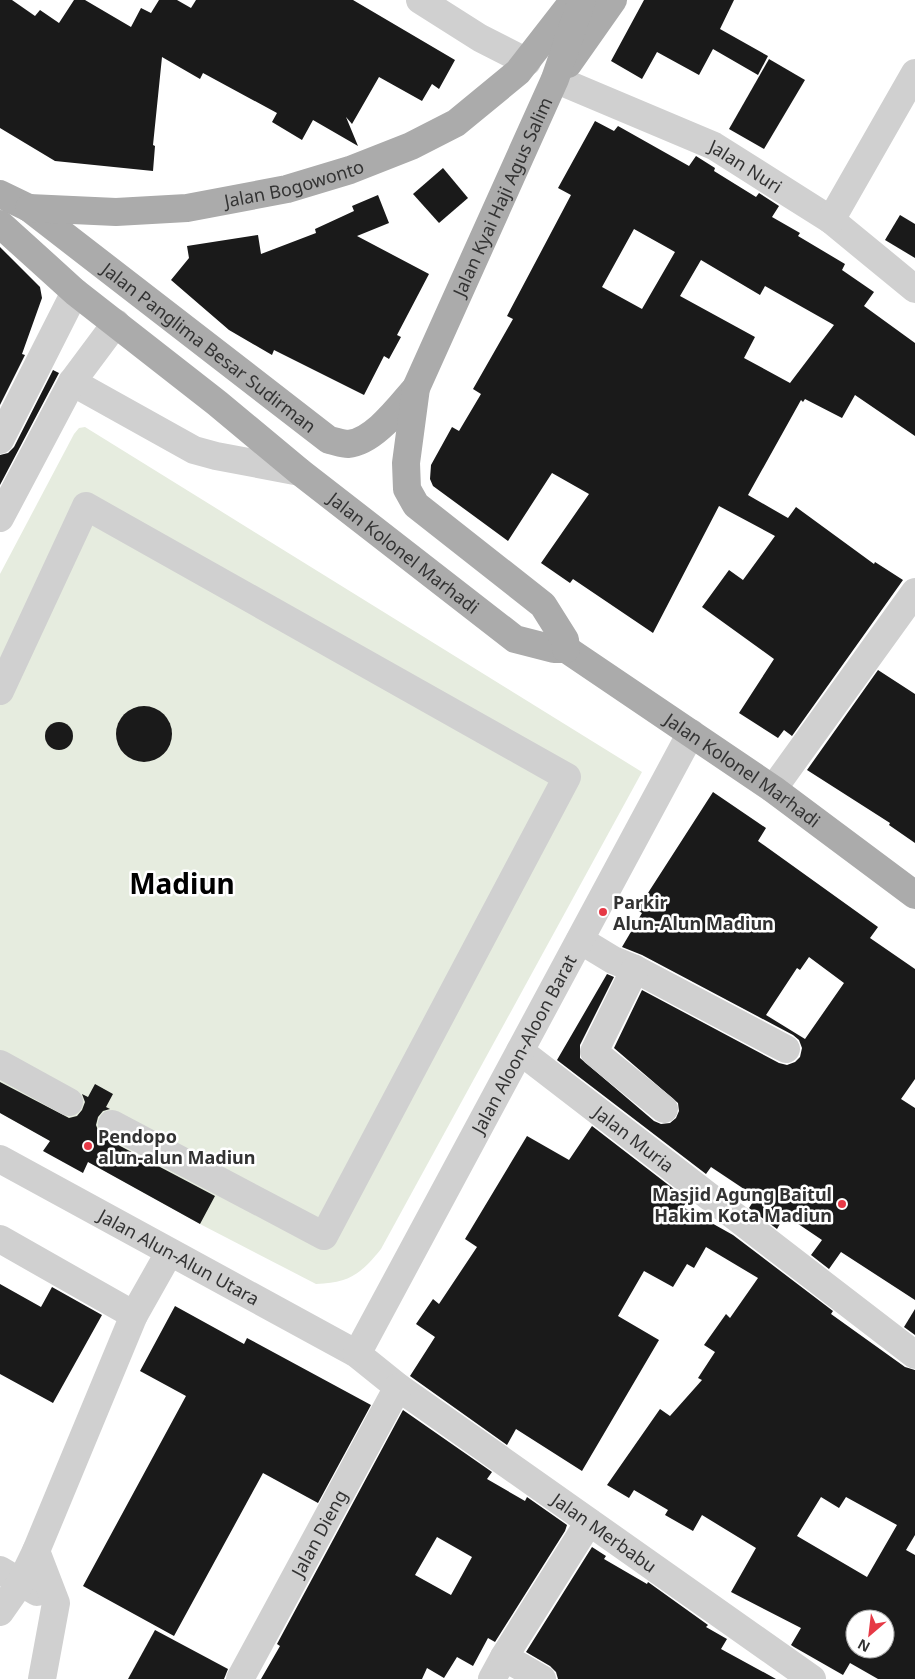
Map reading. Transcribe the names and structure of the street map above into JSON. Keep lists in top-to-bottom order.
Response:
{
  "streets": {
    "main road": [
      "Jalan Bogowonto",
      "Jalan Kyai Haji Agus Salim",
      "Jalan Panglima Besar Sudirman",
      "Jalan Kolonel Marhadi"
    ],
    "street": [
      "Jalan Nuri",
      "Jalan Aloon-Aloon Barat",
      "Jalan Muria",
      "Jalan Alun-Alun Utara",
      "Jalan Dieng",
      "Jalan Merbabu"
    ]
  },
  "crossings": [
    ["Jalan Nuri", "Jalan Kyai Haji Agus Salim"],
    ["Jalan Bogowonto", "Jalan Panglima Besar Sudirman"],
    ["Jalan Kyai Haji Agus Salim", "Jalan Panglima Besar Sudirman"],
    ["Jalan Kolonel Marhadi", "Jalan Aloon-Aloon Barat"],
    ["Jalan Aloon-Aloon Barat", "Jalan Muria"],
    ["Jalan Aloon-Aloon Barat", "Jalan Alun-Alun Utara"],
    ["Jalan Alun-Alun Utara", "Jalan Dieng"],
    ["Jalan Alun-Alun Utara", "Jalan Merbabu"],
    ["Jalan Dieng", "Jalan Merbabu"]
  ],
  "districts": ["Madiun"],
  "places": ["Parkir Alun-Alun Madiun", "Pendopo alun-alun Madiun", "Masjid Agung Baitul Hakim Kota Madiun"],
  "north": "bottom left"
}
